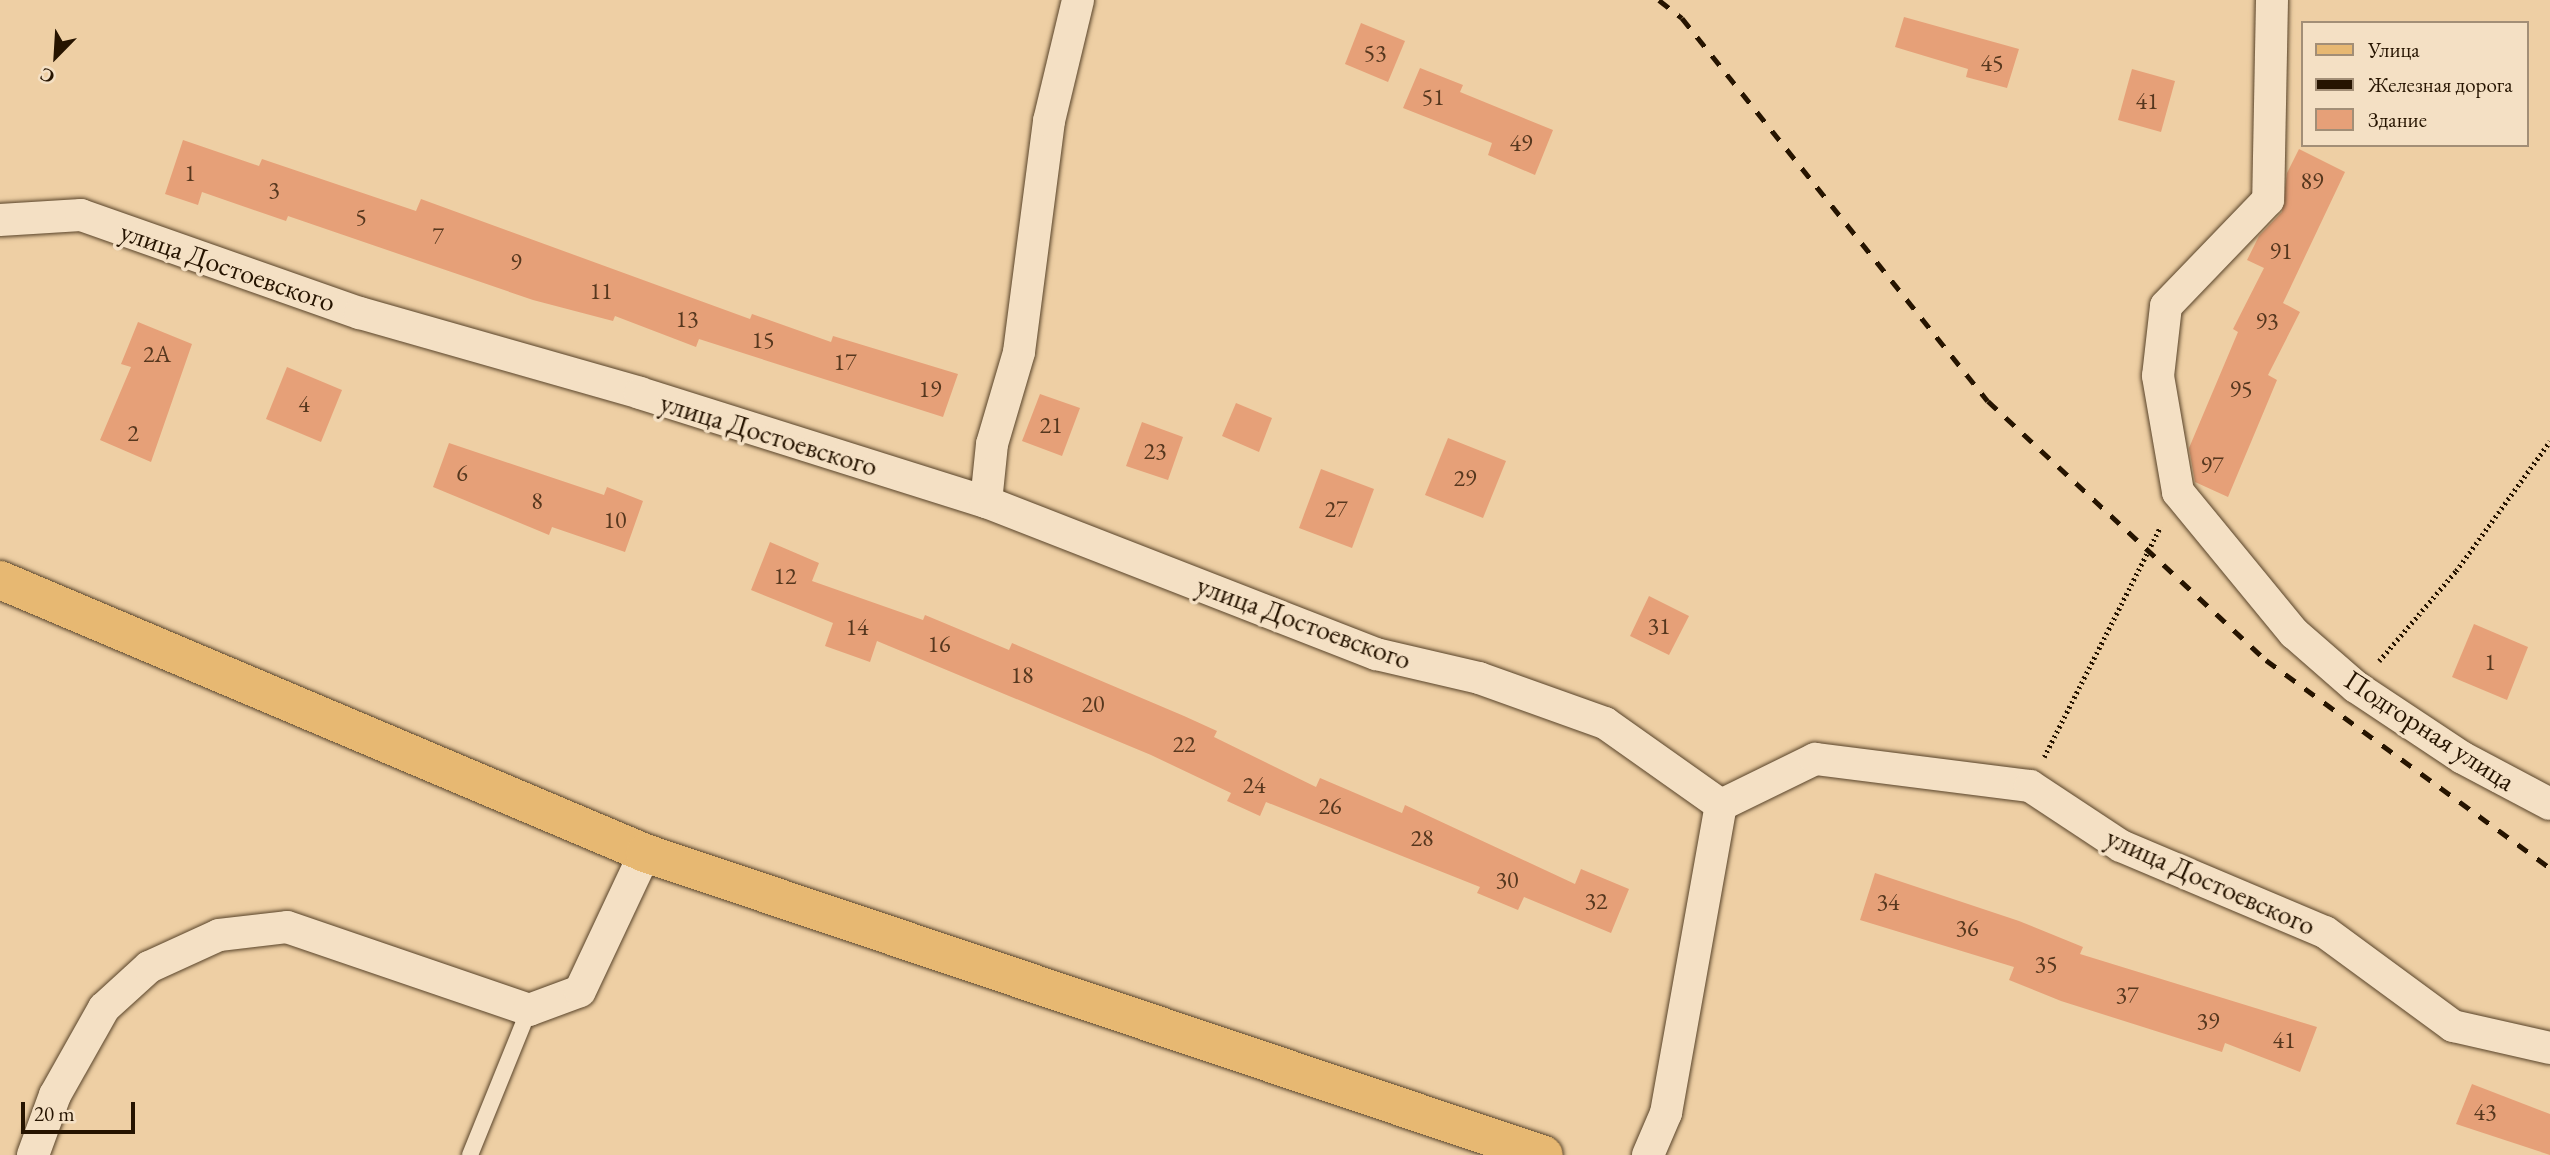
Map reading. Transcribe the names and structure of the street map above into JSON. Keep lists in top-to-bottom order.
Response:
{
  "streets": {
    "street": ["улица Достоевского", "Подгорная улица"]
  },
  "house_numbers": [
    "53",
    "45",
    "51",
    "41",
    "49",
    "1",
    "89",
    "3",
    "5",
    "7",
    "91",
    "9",
    "11",
    "13",
    "93",
    "15",
    "2А",
    "17",
    "19",
    "95",
    "4",
    "21",
    "2",
    "23",
    "97",
    "6",
    "29",
    "8",
    "27",
    "10",
    "12",
    "31",
    "14",
    "16",
    "1",
    "18",
    "20",
    "22",
    "24",
    "26",
    "28",
    "30",
    "32",
    "34",
    "36",
    "35",
    "37",
    "39",
    "41",
    "43"
  ],
  "legend": ["Улица", "Железная дорога", "Здание"],
  "scale_bar": "20 m",
  "north": "bottom left"
}
